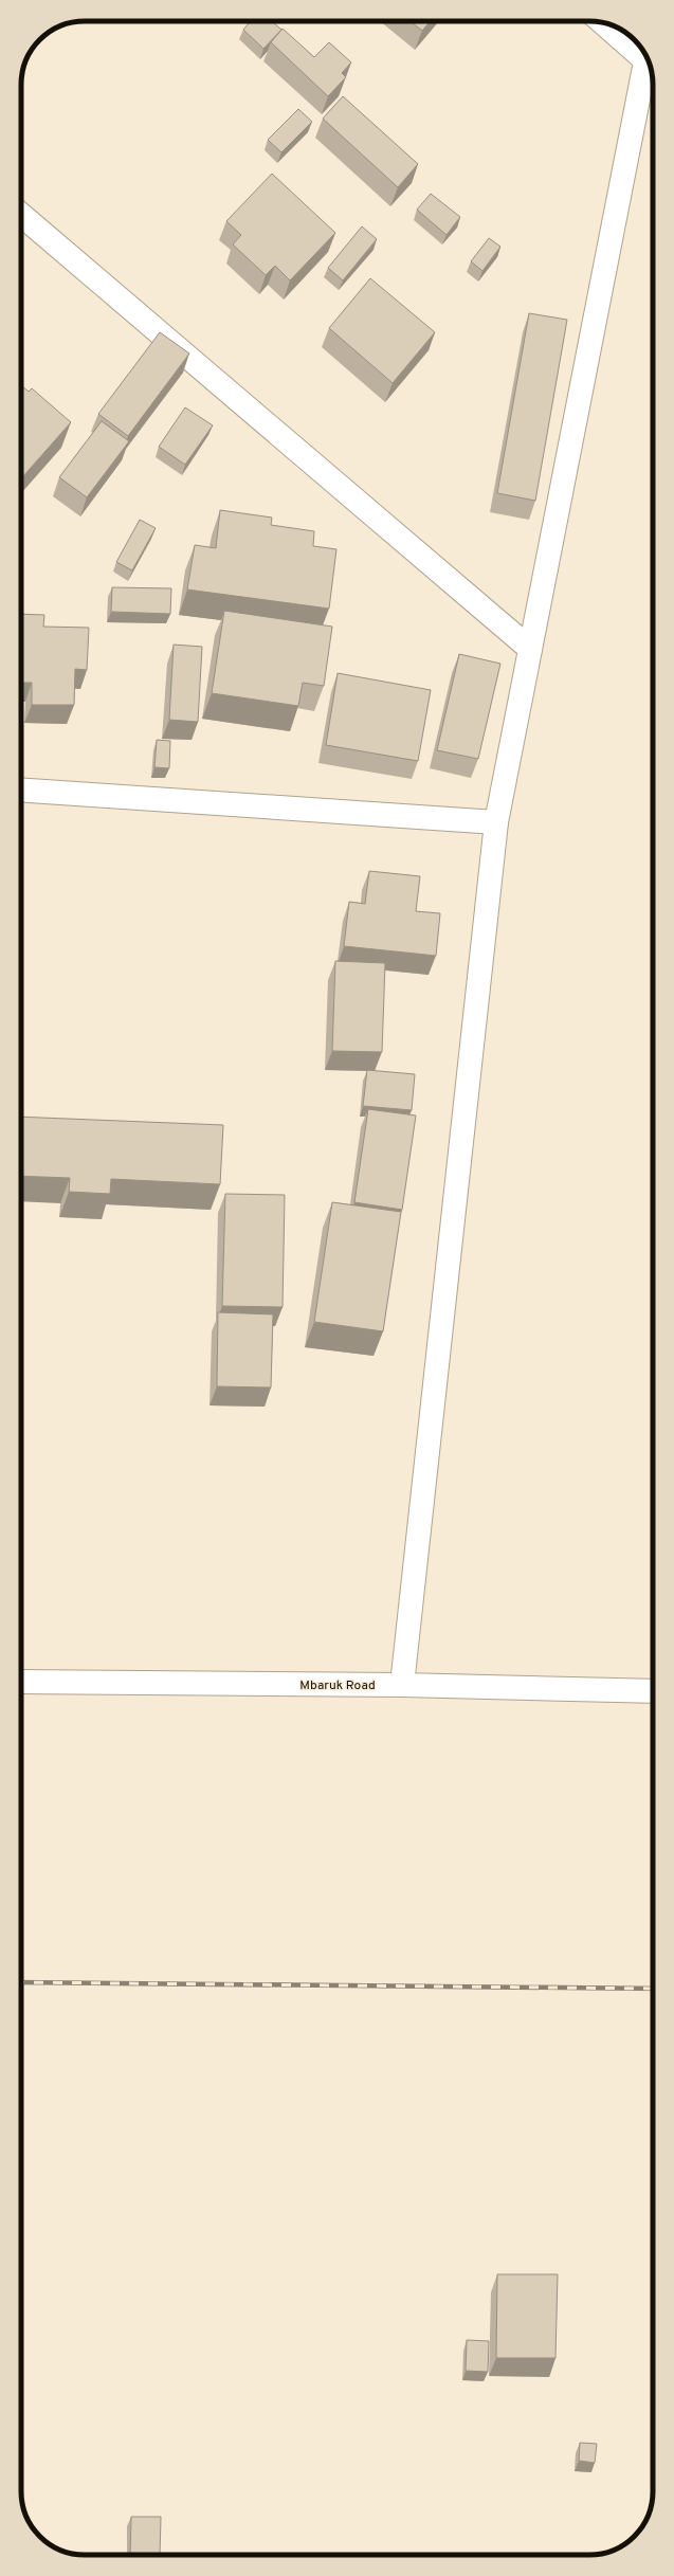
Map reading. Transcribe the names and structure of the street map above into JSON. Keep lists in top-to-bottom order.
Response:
{
  "streets": {
    "street": ["Mbaruk Road"]
  }
}
